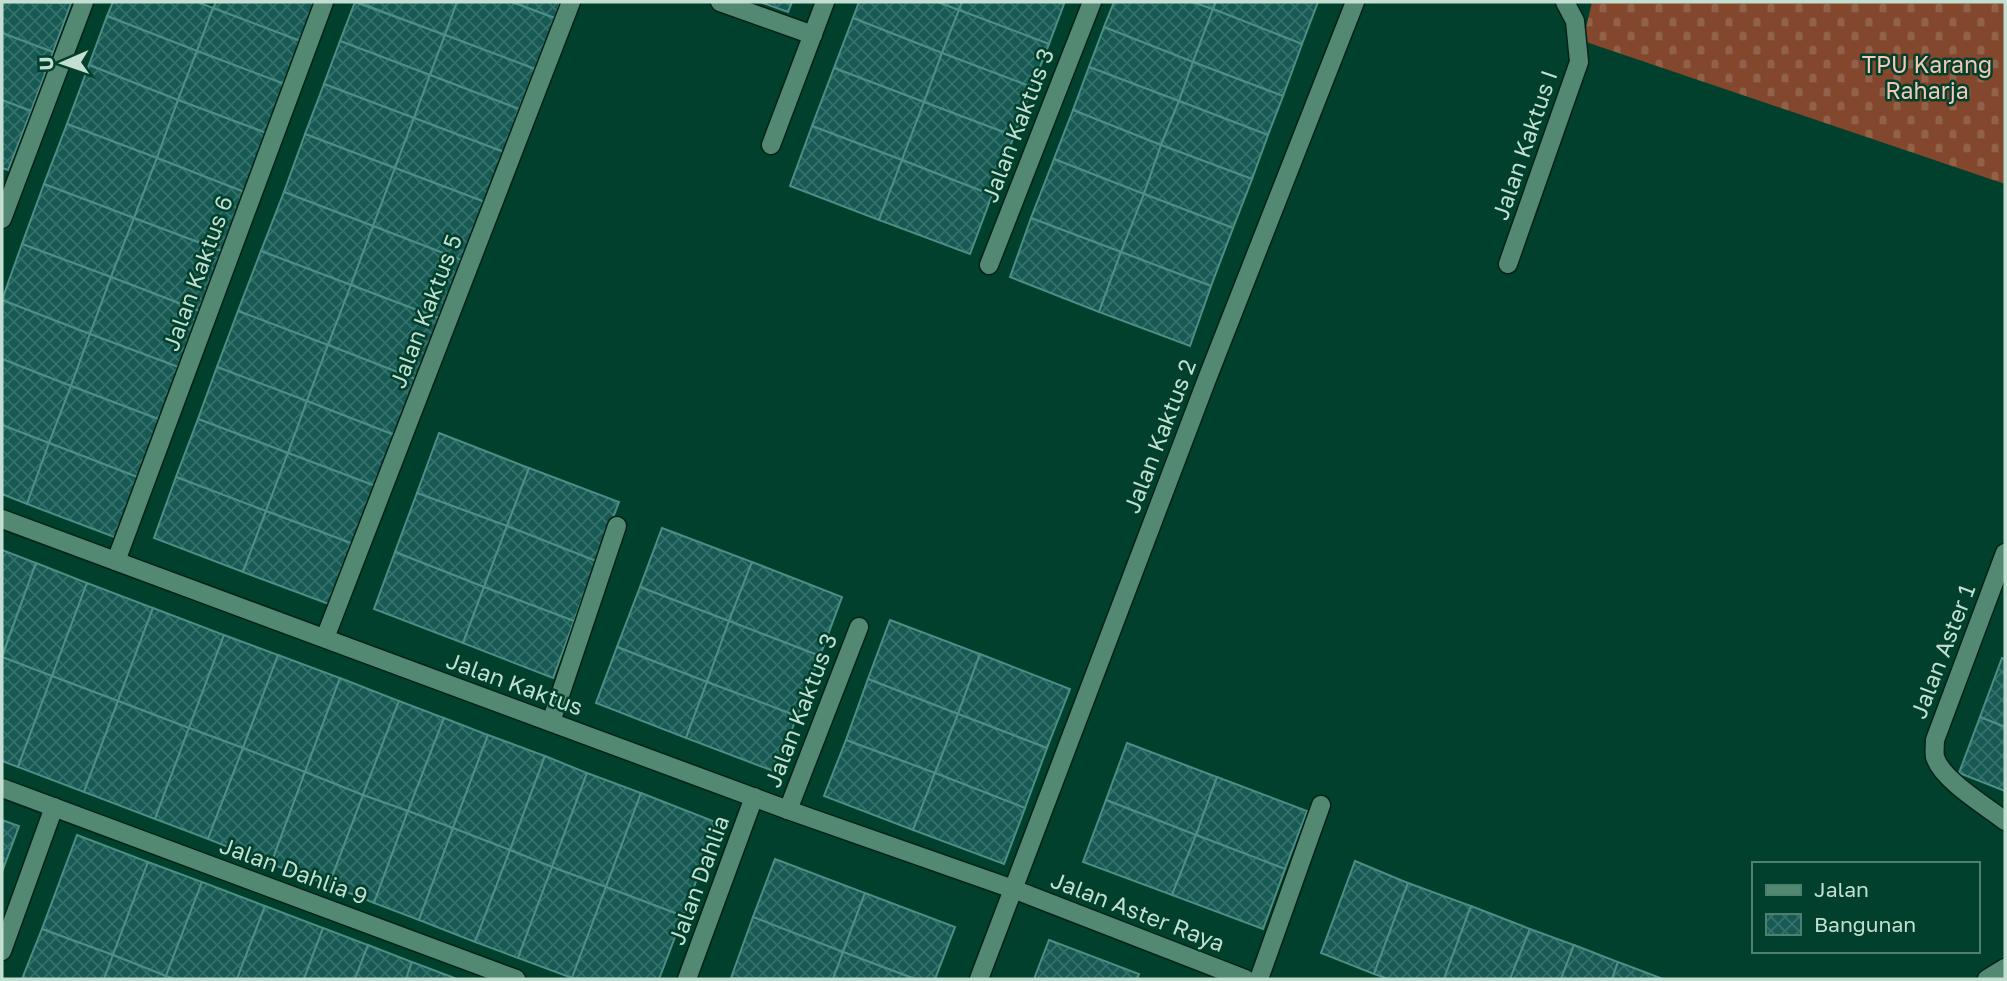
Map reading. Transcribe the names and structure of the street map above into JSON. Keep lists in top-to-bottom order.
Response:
{
  "streets": {
    "street": [
      "Jalan Kaktus 3",
      "Jalan Kaktus I",
      "Jalan Kaktus 6",
      "Jalan Kaktus 5",
      "Jalan Kaktus 2",
      "Jalan Aster 1",
      "Jalan Kaktus",
      "Jalan Dahlia 9",
      "Jalan Dahlia",
      "Jalan Aster Raya"
    ]
  },
  "crossings": [
    ["Jalan Kaktus 3", "Jalan Kaktus"],
    ["Jalan Kaktus 6", "Jalan Kaktus"],
    ["Jalan Kaktus 5", "Jalan Kaktus"],
    ["Jalan Kaktus 2", "Jalan Kaktus"],
    ["Jalan Kaktus 2", "Jalan Aster Raya"],
    ["Jalan Kaktus", "Jalan Dahlia"],
    ["Jalan Kaktus", "Jalan Aster Raya"]
  ],
  "parks": ["TPU Karang Raharja"],
  "legend": ["Jalan", "Bangunan"],
  "north": "left"
}
